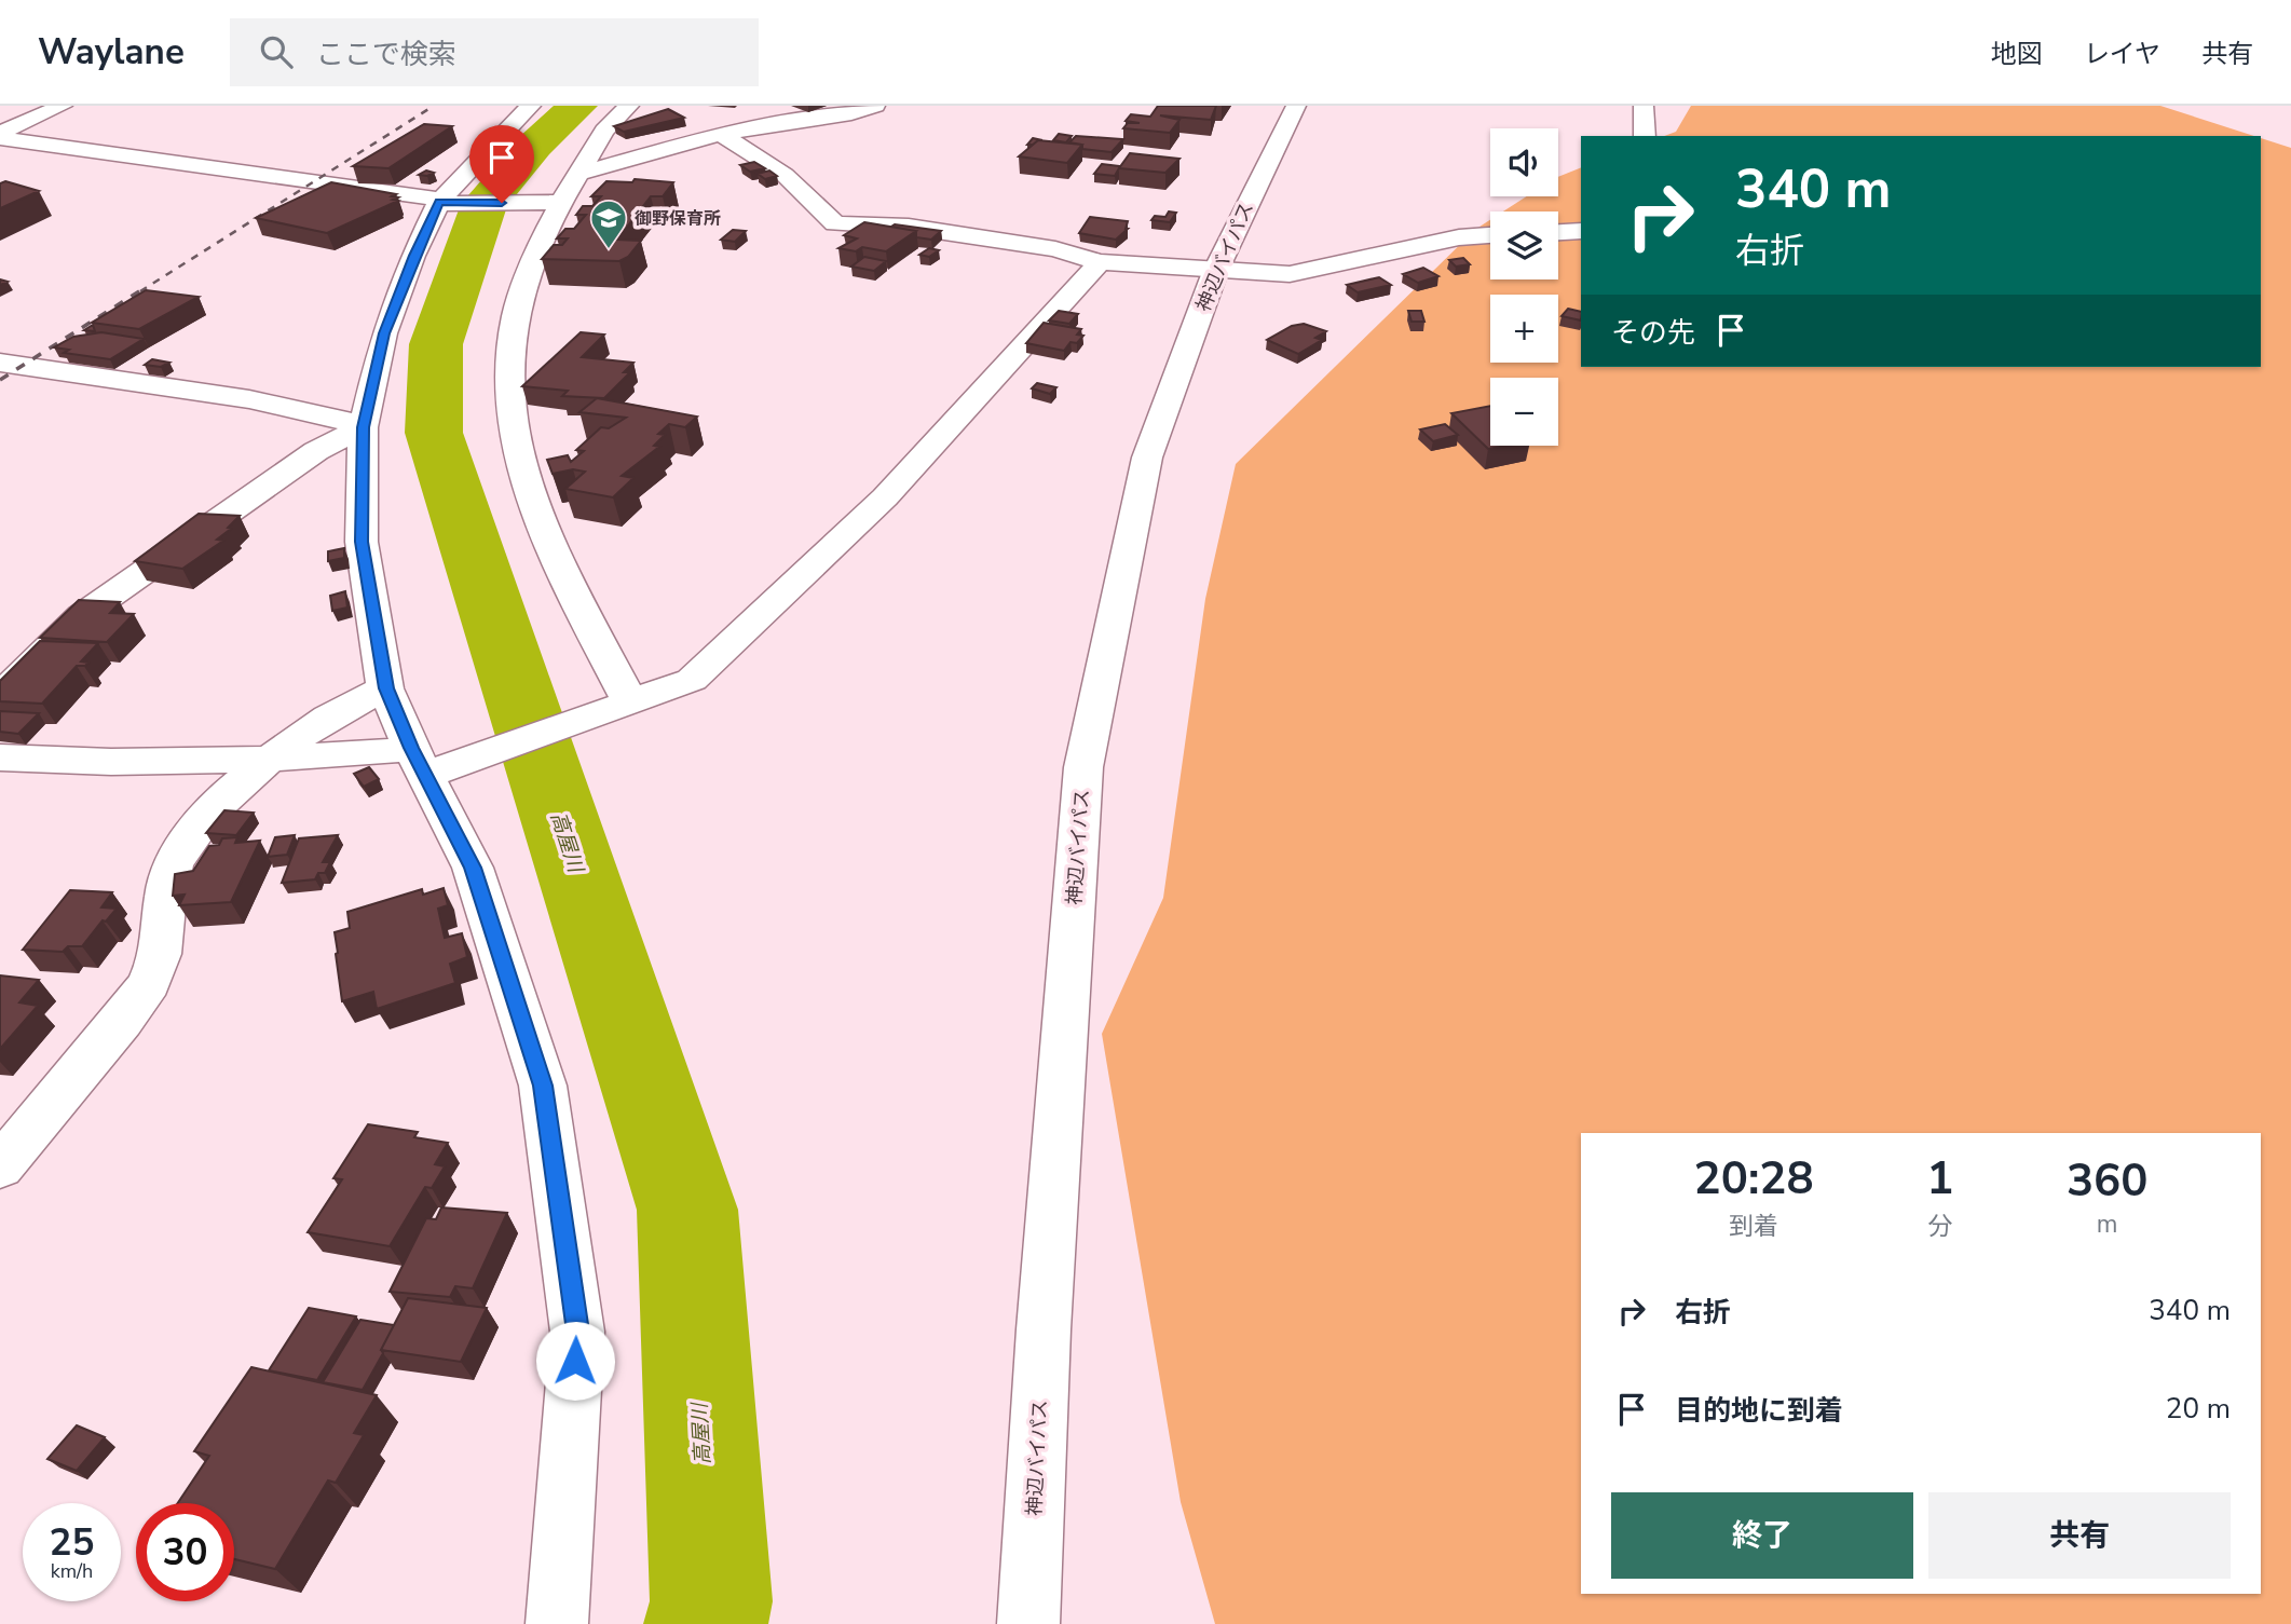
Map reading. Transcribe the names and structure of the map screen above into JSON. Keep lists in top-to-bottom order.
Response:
{
  "streets": {
    "main road": ["神辺バイパス"]
  },
  "water": ["高屋川"],
  "places": {
    "school or university": ["御野保育所"]
  },
  "page": {
    "header": "Waylane",
    "search": "ここで検索",
    "nav": ["地図", "レイヤ", "共有"],
    "map_buttons": ["+", "−"],
    "turn": ["340 m", "右折"],
    "then": "その先",
    "eta": [
      "20:28",
      "到着",
      "1",
      "分",
      "360",
      "m"
    ],
    "list": [
      {
        "name": "右折",
        "value": "340 m"
      },
      {
        "name": "目的地に到着",
        "value": "20 m"
      }
    ],
    "buttons": ["終了", "共有"],
    "speed": "25 km/h",
    "limit": "30"
  }
}
